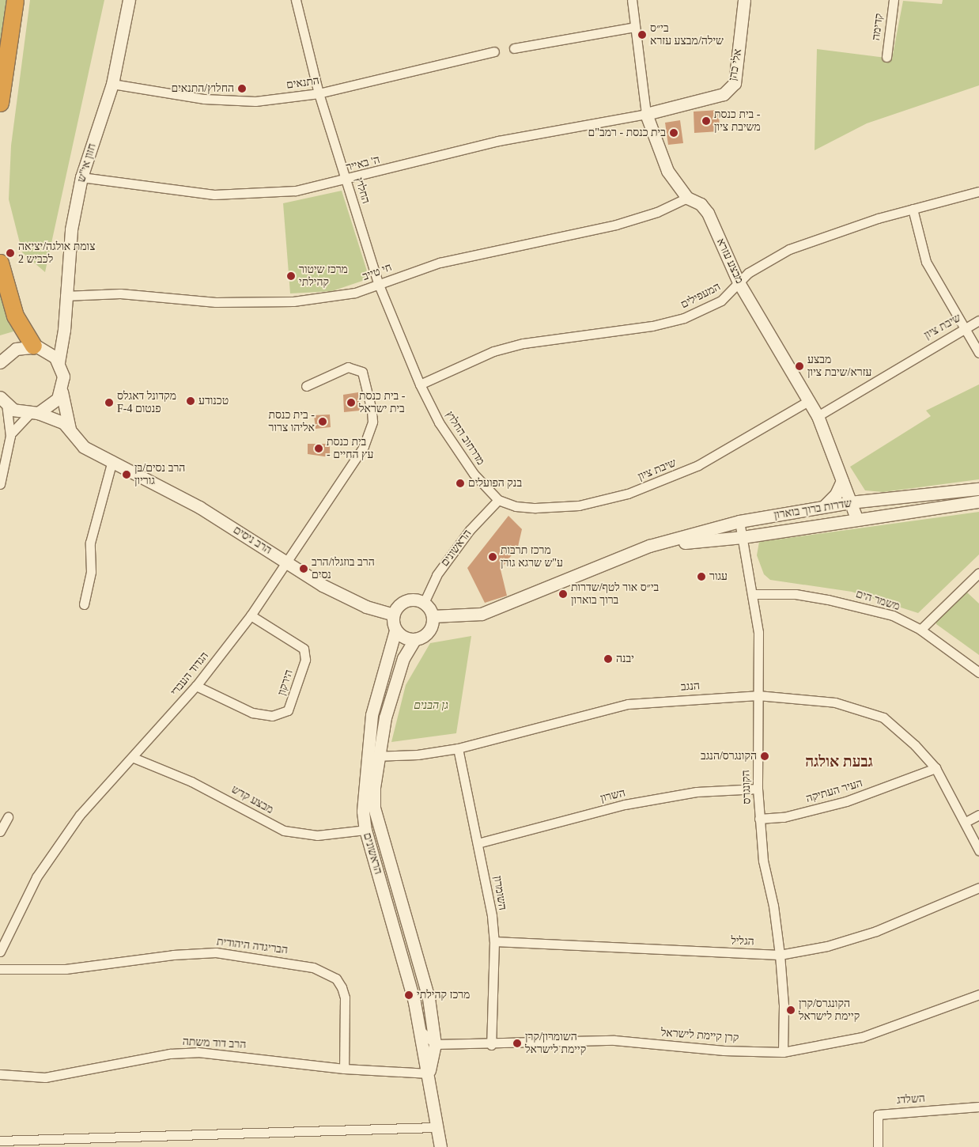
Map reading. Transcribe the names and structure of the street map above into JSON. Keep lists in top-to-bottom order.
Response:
{
  "streets": {
    "street": [
      "קדימה",
      "אלי כהן",
      "התנאים",
      "חזון אי\"ש",
      "ה' באייר",
      "החלוץ",
      "מבצע עזרא",
      "חי טייב",
      "המעפילים",
      "שיבת ציון",
      "מדרחוב החלוץ",
      "שדרות ברוך בוארון",
      "הרב ניסים",
      "הראשונים",
      "משמר הים",
      "הגדוד העברי",
      "הירקון",
      "הנגב",
      "הקונגרס",
      "העיר העתיקה",
      "השרון",
      "מבצע קדש",
      "השומרון",
      "הגליל",
      "הבריגדה היהודית",
      "קרן קיימת לישראל",
      "הרב דוד משתה",
      "השלדג"
    ]
  },
  "crossings": [
    ["אלי כהן", "ה' באייר"],
    ["אלי כהן", "מבצע עזרא"],
    ["התנאים", "חזון אי\"ש"],
    ["התנאים", "החלוץ"],
    ["חזון אי\"ש", "ה' באייר"],
    ["חזון אי\"ש", "חי טייב"],
    ["חזון אי\"ש", "הרב ניסים"],
    ["ה' באייר", "החלוץ"],
    ["ה' באייר", "מבצע עזרא"],
    ["החלוץ", "חי טייב"],
    ["החלוץ", "המעפילים"],
    ["החלוץ", "מדרחוב החלוץ"],
    ["מבצע עזרא", "חי טייב"],
    ["מבצע עזרא", "המעפילים"],
    ["מבצע עזרא", "שיבת ציון"],
    ["מבצע עזרא", "שדרות ברוך בוארון"],
    ["המעפילים", "מדרחוב החלוץ"],
    ["שיבת ציון", "מדרחוב החלוץ"],
    ["שיבת ציון", "הראשונים"],
    ["מדרחוב החלוץ", "הראשונים"],
    ["שדרות ברוך בוארון", "הרב ניסים"],
    ["שדרות ברוך בוארון", "הראשונים"],
    ["שדרות ברוך בוארון", "הקונגרס"],
    ["הרב ניסים", "הראשונים"],
    ["הרב ניסים", "הגדוד העברי"],
    ["הראשונים", "הנגב"],
    ["הראשונים", "מבצע קדש"],
    ["הראשונים", "קרן קיימת לישראל"],
    ["הראשונים", "הרב דוד משתה"],
    ["משמר הים", "הקונגרס"],
    ["הגדוד העברי", "הירקון"],
    ["הגדוד העברי", "מבצע קדש"],
    ["הנגב", "הקונגרס"],
    ["הנגב", "העיר העתיקה"],
    ["הנגב", "השומרון"],
    ["הקונגרס", "העיר העתיקה"],
    ["הקונגרס", "השרון"],
    ["הקונגרס", "הגליל"],
    ["הקונגרס", "קרן קיימת לישראל"],
    ["השרון", "השומרון"],
    ["השומרון", "הגליל"],
    ["השומרון", "קרן קיימת לישראל"],
    ["הבריגדה היהודית", "הרב דוד משתה"]
  ],
  "districts": ["גבעת אולגה"],
  "parks": ["גן הבנים"],
  "places": [
    "בי״ס שילה/מבצע עזרא",
    "החלוץ/התנאים",
    "בית כנסת - משיבת ציון",
    "בית כנסת - רמב\"ם",
    "צומת אולגה/יציאה לכביש 2",
    "מרכז שיטור קהילתי",
    "מבצע עזרא/שיבת ציון",
    "טכנודע",
    "מקדונל דאגלס F-4 פנטום",
    "בית כנסת - בית ישראל",
    "בית כנסת - אליהו צרור",
    "בית כנסת - עץ החיים",
    "הרב נסים/בן גוריון",
    "בנק הפועלים",
    "מרכז תרבות ע\"ש שרגא גורן",
    "הרב בוזגלו/הרב נסים",
    "עגור",
    "בי״ס אור לטף/שדרות ברוך בוארון",
    "יבנה",
    "הקונגרס/הנגב",
    "מרכז קהילתי",
    "הקונגרס/קרן קיימת לישראל",
    "השומרון/קרן קיימת לישראל"
  ]
}
